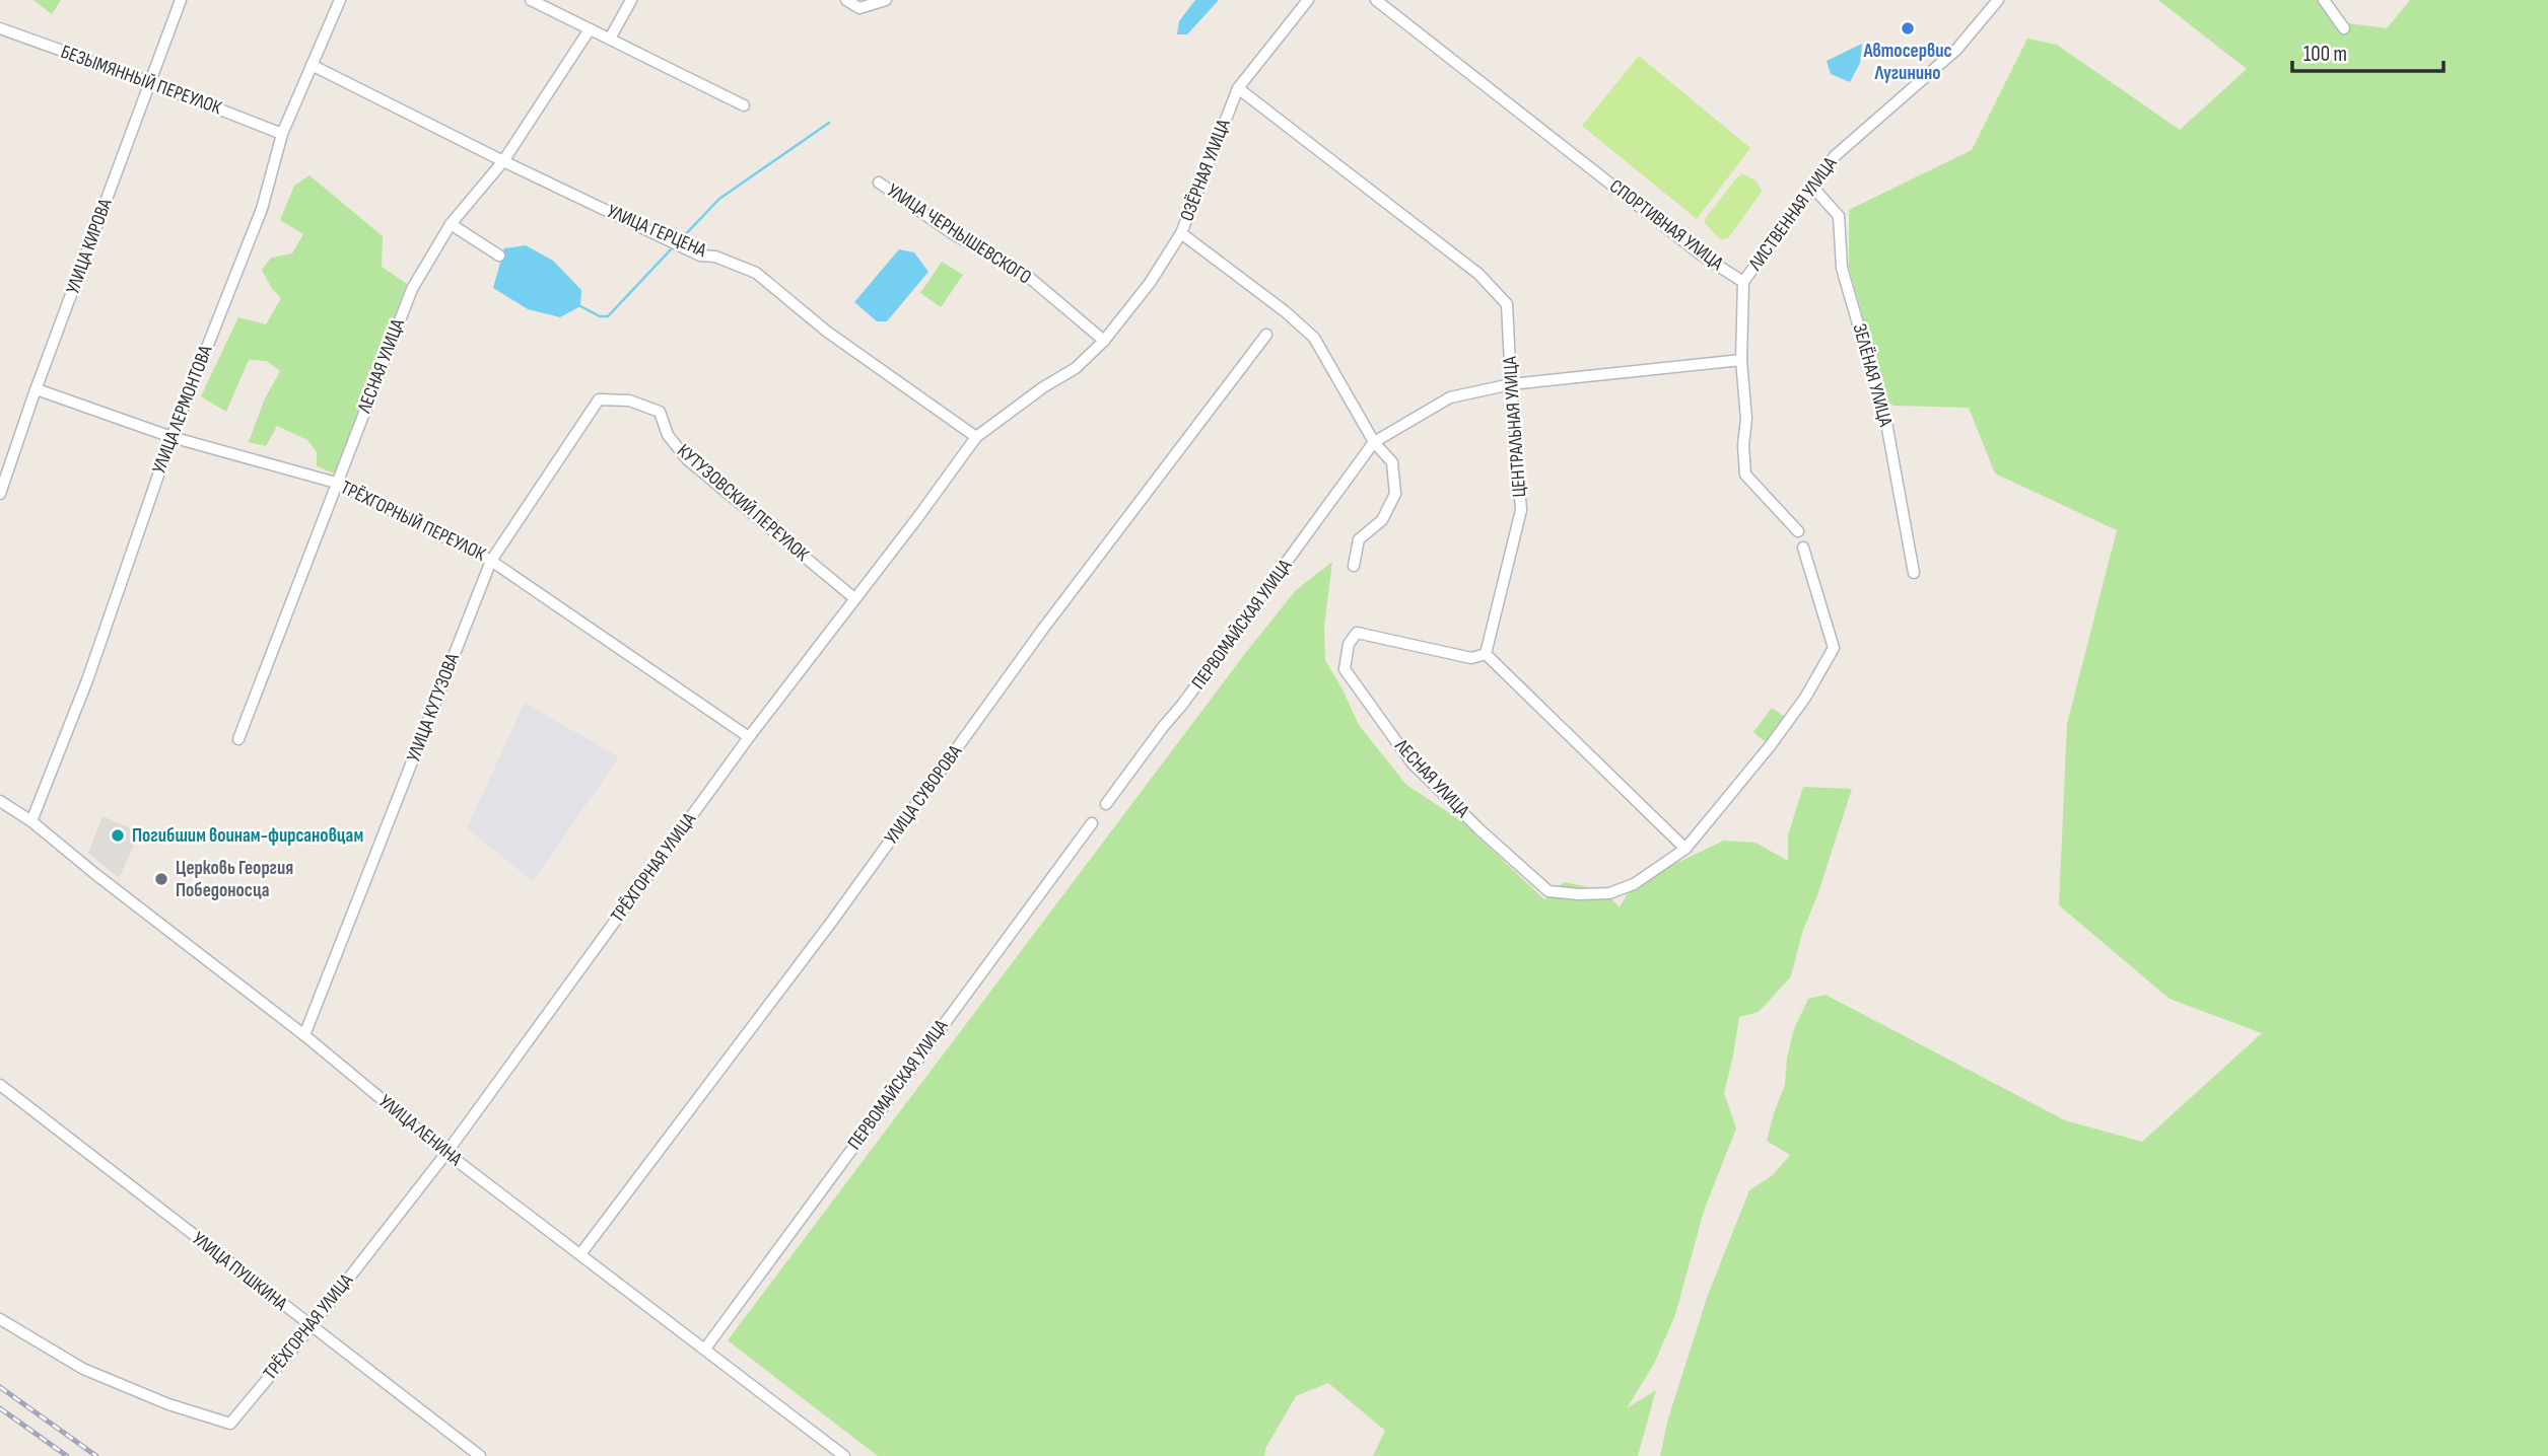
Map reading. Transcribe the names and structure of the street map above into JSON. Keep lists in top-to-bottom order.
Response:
{
  "streets": {
    "street": [
      "БЕЗЫМЯННЫЙ ПЕРЕУЛОК",
      "ОЗЁРНАЯ УЛИЦА",
      "ЛИСТВЕННАЯ УЛИЦА",
      "СПОРТИВНАЯ УЛИЦА",
      "УЛИЦА ГЕРЦЕНА",
      "УЛИЦА ЧЕРНЫШЕВСКОГО",
      "УЛИЦА КИРОВА",
      "ЛЕСНАЯ УЛИЦА",
      "ЗЕЛЁНАЯ УЛИЦА",
      "УЛИЦА ЛЕРМОНТОВА",
      "ЦЕНТРАЛЬНАЯ УЛИЦА",
      "КУТУЗОВСКИЙ ПЕРЕУЛОК",
      "ТРЁХГОРНЫЙ ПЕРЕУЛОК",
      "ПЕРВОМАЙСКАЯ УЛИЦА",
      "УЛИЦА КУТУЗОВА",
      "УЛИЦА СУВОРОВА",
      "ТРЁХГОРНАЯ УЛИЦА",
      "УЛИЦА ЛЕНИНА",
      "УЛИЦА ПУШКИНА"
    ]
  },
  "crossings": [
    ["БЕЗЫМЯННЫЙ ПЕРЕУЛОК", "УЛИЦА КИРОВА"],
    ["БЕЗЫМЯННЫЙ ПЕРЕУЛОК", "УЛИЦА ЛЕРМОНТОВА"],
    ["ОЗЁРНАЯ УЛИЦА", "УЛИЦА ЧЕРНЫШЕВСКОГО"],
    ["ОЗЁРНАЯ УЛИЦА", "ЦЕНТРАЛЬНАЯ УЛИЦА"],
    ["ОЗЁРНАЯ УЛИЦА", "ТРЁХГОРНАЯ УЛИЦА"],
    ["ЛИСТВЕННАЯ УЛИЦА", "СПОРТИВНАЯ УЛИЦА"],
    ["ЛИСТВЕННАЯ УЛИЦА", "ЗЕЛЁНАЯ УЛИЦА"],
    ["УЛИЦА ГЕРЦЕНА", "ЛЕСНАЯ УЛИЦА"],
    ["УЛИЦА ГЕРЦЕНА", "УЛИЦА ЛЕРМОНТОВА"],
    ["УЛИЦА ГЕРЦЕНА", "ТРЁХГОРНАЯ УЛИЦА"],
    ["УЛИЦА ЧЕРНЫШЕВСКОГО", "ТРЁХГОРНАЯ УЛИЦА"],
    ["УЛИЦА КИРОВА", "ТРЁХГОРНЫЙ ПЕРЕУЛОК"],
    ["ЛЕСНАЯ УЛИЦА", "ЦЕНТРАЛЬНАЯ УЛИЦА"],
    ["ЛЕСНАЯ УЛИЦА", "ТРЁХГОРНЫЙ ПЕРЕУЛОК"],
    ["УЛИЦА ЛЕРМОНТОВА", "ТРЁХГОРНЫЙ ПЕРЕУЛОК"],
    ["УЛИЦА ЛЕРМОНТОВА", "УЛИЦА ЛЕНИНА"],
    ["КУТУЗОВСКИЙ ПЕРЕУЛОК", "УЛИЦА КУТУЗОВА"],
    ["КУТУЗОВСКИЙ ПЕРЕУЛОК", "ТРЁХГОРНАЯ УЛИЦА"],
    ["ТРЁХГОРНЫЙ ПЕРЕУЛОК", "УЛИЦА КУТУЗОВА"],
    ["ТРЁХГОРНЫЙ ПЕРЕУЛОК", "ТРЁХГОРНАЯ УЛИЦА"],
    ["ПЕРВОМАЙСКАЯ УЛИЦА", "УЛИЦА ЛЕНИНА"],
    ["УЛИЦА КУТУЗОВА", "УЛИЦА ЛЕНИНА"],
    ["УЛИЦА СУВОРОВА", "УЛИЦА ЛЕНИНА"],
    ["ТРЁХГОРНАЯ УЛИЦА", "УЛИЦА ЛЕНИНА"],
    ["ТРЁХГОРНАЯ УЛИЦА", "УЛИЦА ПУШКИНА"]
  ],
  "places": ["Автосервис Лугинино", "Погибшим воинам-фирсановцам", "Церковь Георгия Победоносца"],
  "scale_bar": "100 m"
}
